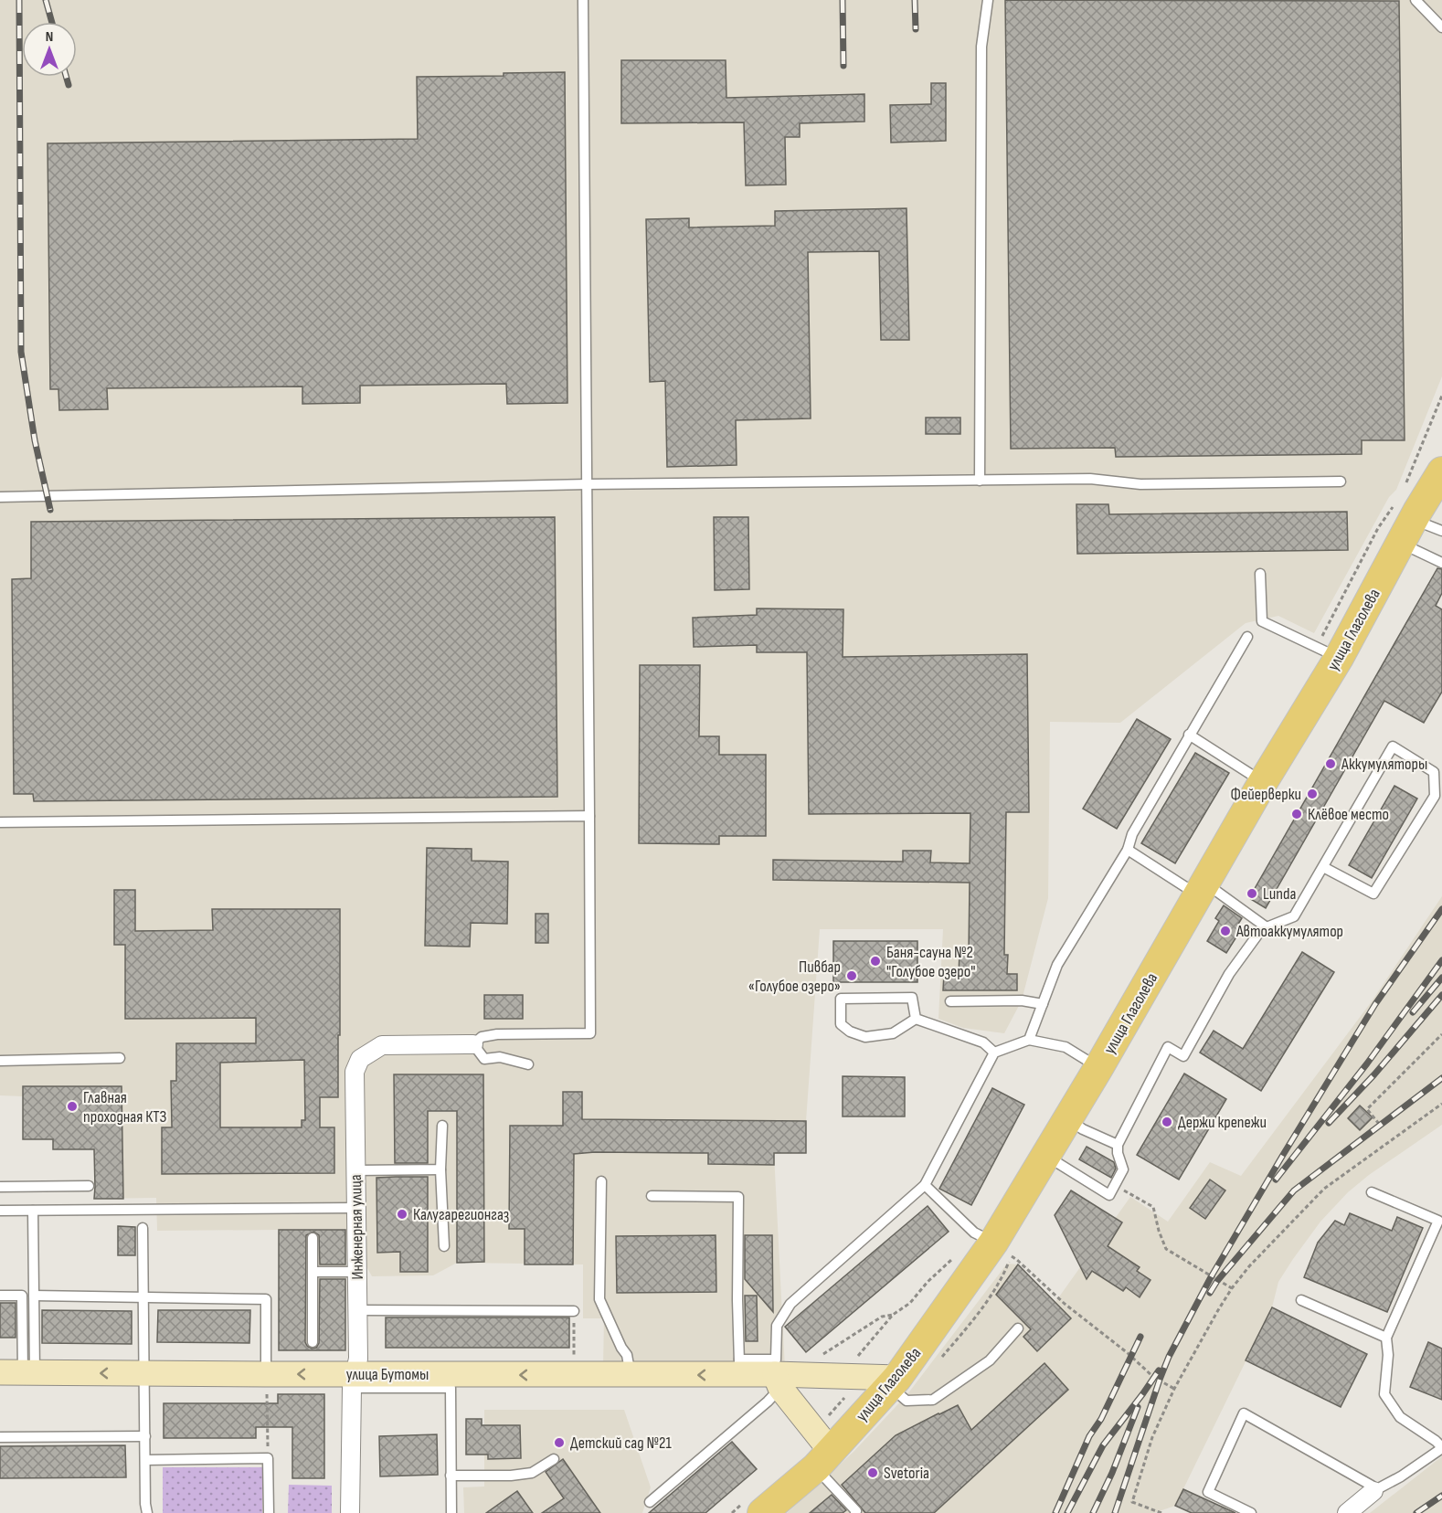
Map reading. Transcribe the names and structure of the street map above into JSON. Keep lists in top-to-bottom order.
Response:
{
  "streets": {
    "main road": ["улица Глаголева"],
    "street": ["Инженерная улица", "улица Бутомы"]
  },
  "crossings": [
    ["улица Глаголева", "улица Бутомы"],
    ["Инженерная улица", "улица Бутомы"]
  ],
  "one_way": ["улица Бутомы"],
  "places": [
    "Аккумуляторы",
    "Фейерверки",
    "Клёвое место",
    "Lunda",
    "Автоаккумулятор",
    "Баня-сауна №2 \"Голубое озеро\"",
    "Пивбар «Голубое озеро»",
    "Главная проходная КТЗ",
    "Держи крепежи",
    "Калугарегионгаз",
    "Детский сад №21",
    "Svetoria"
  ],
  "north": "top"
}
